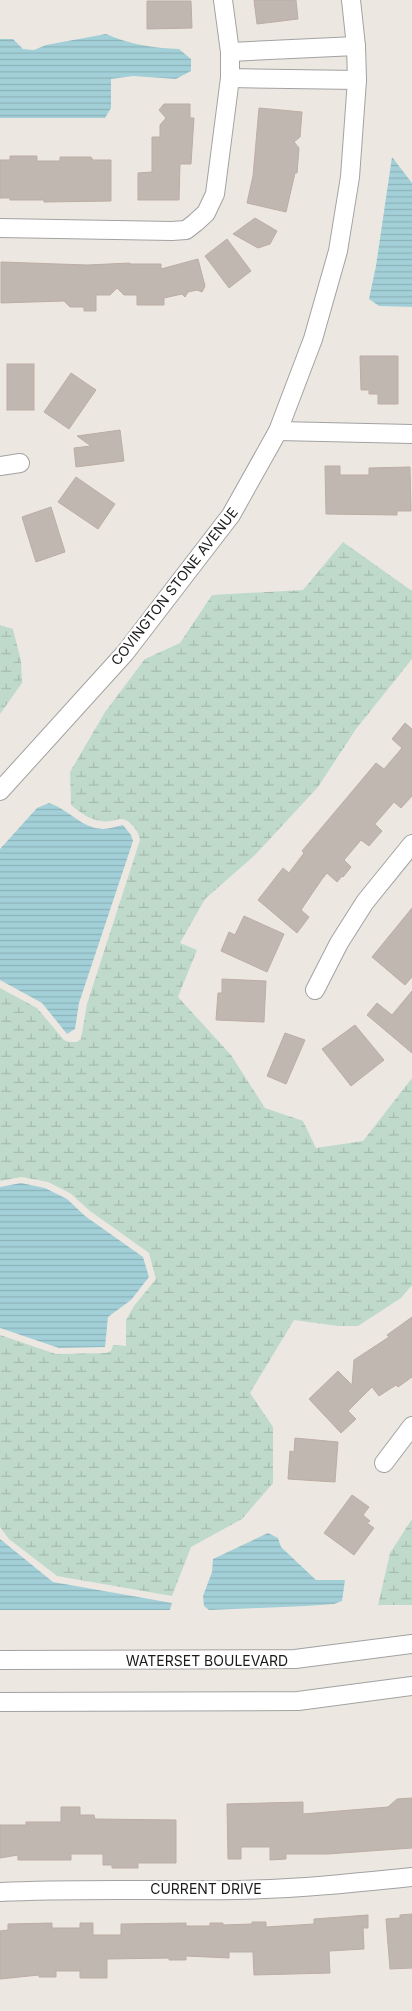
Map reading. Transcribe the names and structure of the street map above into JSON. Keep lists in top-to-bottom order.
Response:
{
  "streets": {
    "street": ["COVINGTON STONE AVENUE", "WATERSET BOULEVARD", "CURRENT DRIVE"]
  }
}
